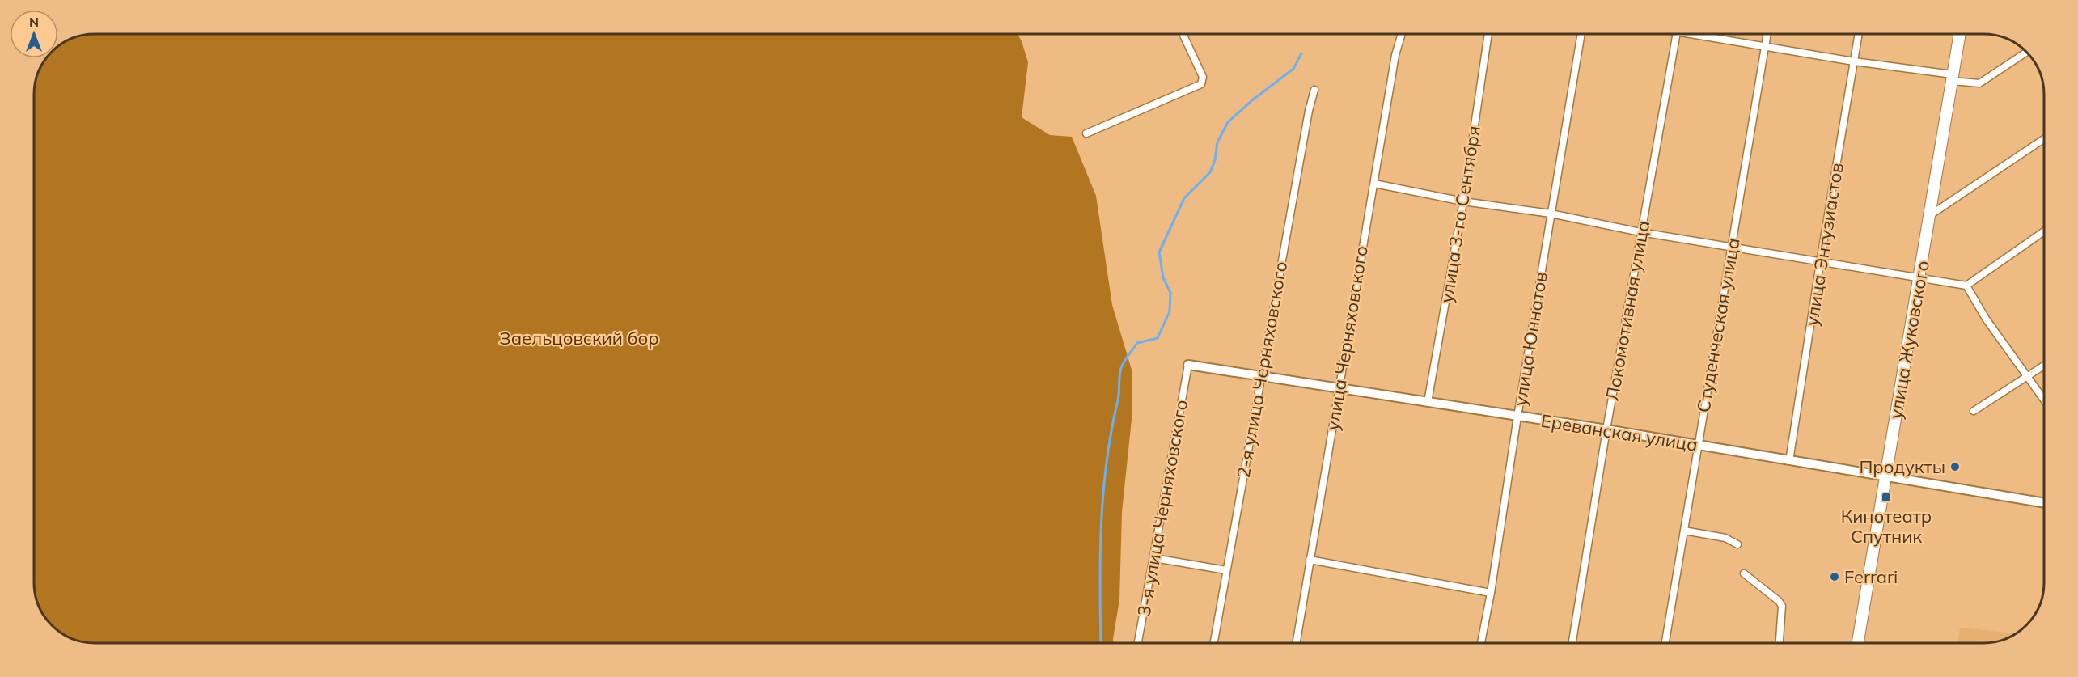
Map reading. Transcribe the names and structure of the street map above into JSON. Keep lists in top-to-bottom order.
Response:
{
  "streets": {
    "main road": ["улица Жуковского"],
    "street": [
      "улица 3-го Сентября",
      "улица Энтузиастов",
      "Локомотивная улица",
      "Студенческая улица",
      "улица Черняховского",
      "улица Юннатов",
      "2-я улица Черняховского",
      "Ереванская улица",
      "3-я улица Черняховского"
    ]
  },
  "crossings": [
    ["улица 3-го Сентября", "Ереванская улица"],
    ["улица Энтузиастов", "Ереванская улица"],
    ["Локомотивная улица", "Ереванская улица"],
    ["Студенческая улица", "Ереванская улица"],
    ["улица Черняховского", "Ереванская улица"],
    ["улица Юннатов", "Ереванская улица"],
    ["улица Жуковского", "Ереванская улица"],
    ["2-я улица Черняховского", "Ереванская улица"],
    ["Ереванская улица", "3-я улица Черняховского"]
  ],
  "parks": ["Заельцовский бор"],
  "places": {
    "other": ["Продукты", "Ferrari"],
    "transit": ["Кинотеатр Спутник"]
  },
  "north": "top"
}
